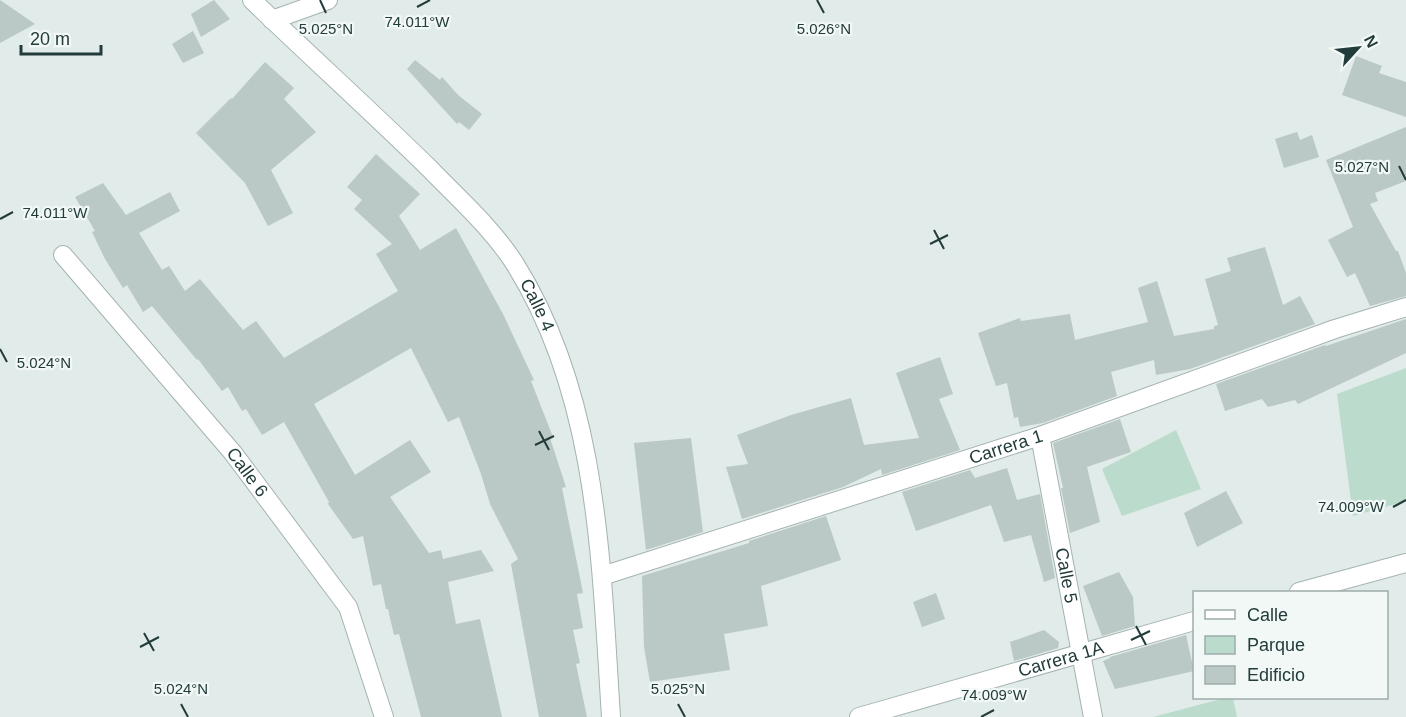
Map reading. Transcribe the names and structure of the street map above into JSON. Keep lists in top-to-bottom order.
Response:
{
  "streets": {
    "street": [
      "Calle 4",
      "Carrera 1",
      "Calle 6",
      "Calle 5",
      "Carrera 1A"
    ]
  },
  "crossings": [
    ["Calle 4", "Carrera 1"],
    ["Carrera 1", "Calle 5"],
    ["Calle 5", "Carrera 1A"]
  ],
  "legend": ["Calle", "Parque", "Edificio"],
  "scale_bar": "20 m",
  "north": "top right",
  "coordinates": [
    "74.011°W",
    "5.025°N",
    "5.026°N",
    "5.027°N",
    "5.024°N",
    "74.009°W"
  ]
}
